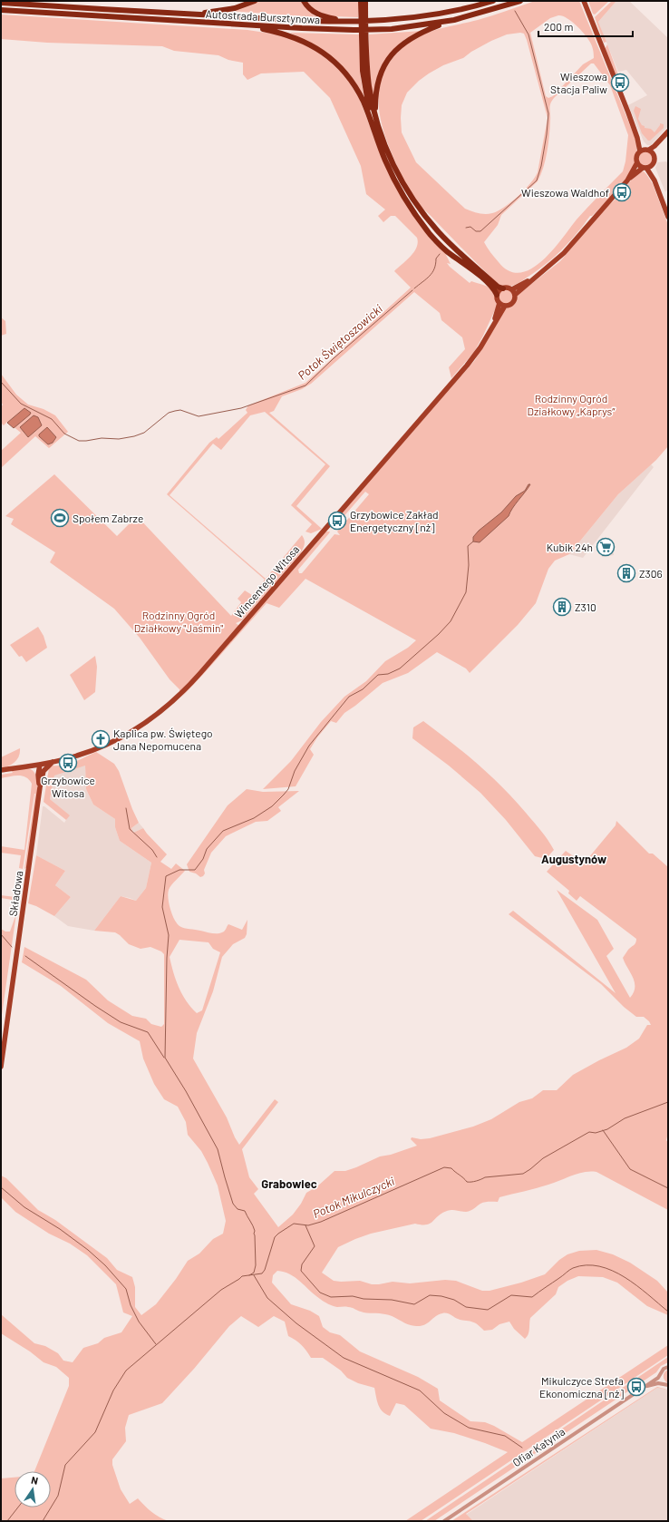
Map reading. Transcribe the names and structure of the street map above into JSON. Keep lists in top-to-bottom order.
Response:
{
  "streets": {
    "highway": ["Autostrada Bursztynowa"],
    "main road": ["Wincentego Witosa", "Składowa"],
    "street": ["Ofiar Katynia"]
  },
  "crossings": [
    ["Wincentego Witosa", "Składowa"]
  ],
  "districts": ["Augustynów", "Grabowiec"],
  "water": ["Potok Świętoszowicki", "Potok Mikulczycki"],
  "parks": ["Rodzinny Ogród Działkowy „Kaprys”", "Rodzinny Ogród Działkowy \"Jaśmin\""],
  "places": {
    "bus stop": [
      "Wieszowa Stacja Paliw",
      "Wieszowa Waldhof",
      "Grzybowice Zakład Energetyczny [nż]",
      "Grzybowice Witosa",
      "Mikulczyce Strefa Ekonomiczna [nż]"
    ],
    "sports": ["Społem Zabrze"],
    "supermarket": ["Kubik 24h"],
    "building": ["Z306", "Z310"],
    "church": ["Kaplica pw. Świętego Jana Nepomucena"]
  },
  "scale_bar": "200 m",
  "north": "top"
}
